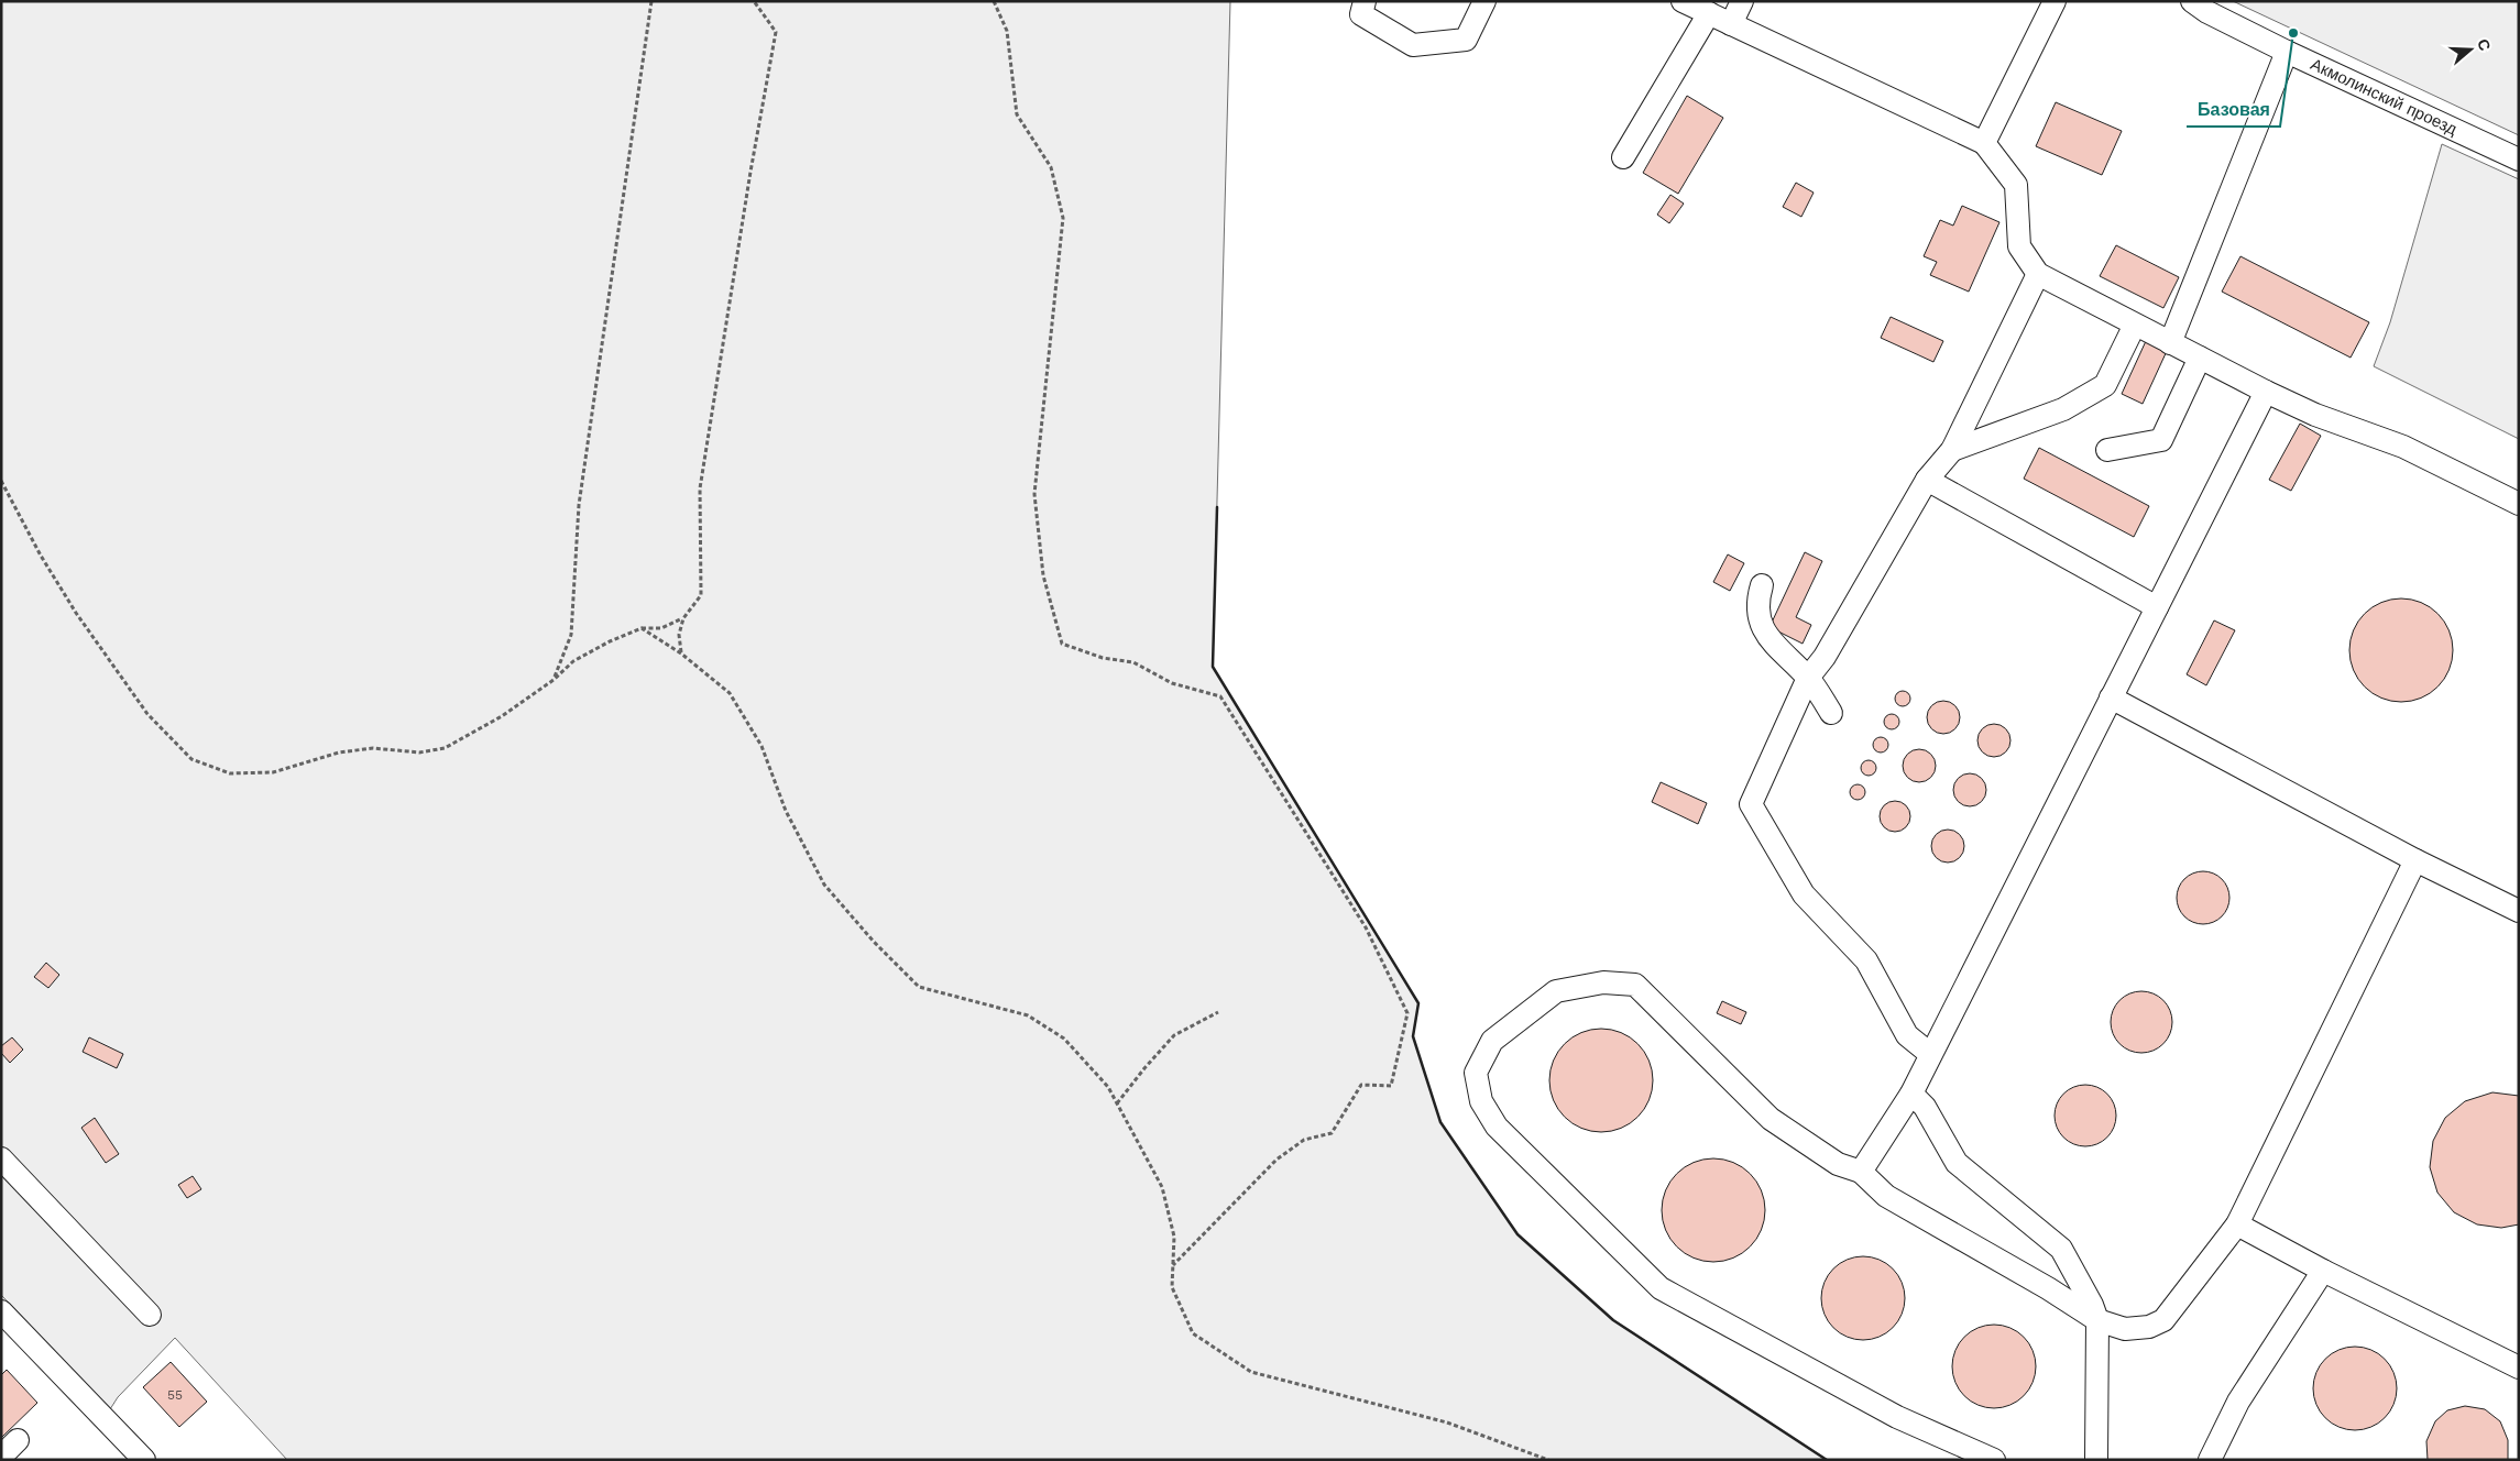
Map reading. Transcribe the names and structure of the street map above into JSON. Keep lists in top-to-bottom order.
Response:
{
  "streets": {
    "street": ["Акмолинский проезд"]
  },
  "places": ["Базовая"],
  "house_numbers": ["55"],
  "north": "right"
}
